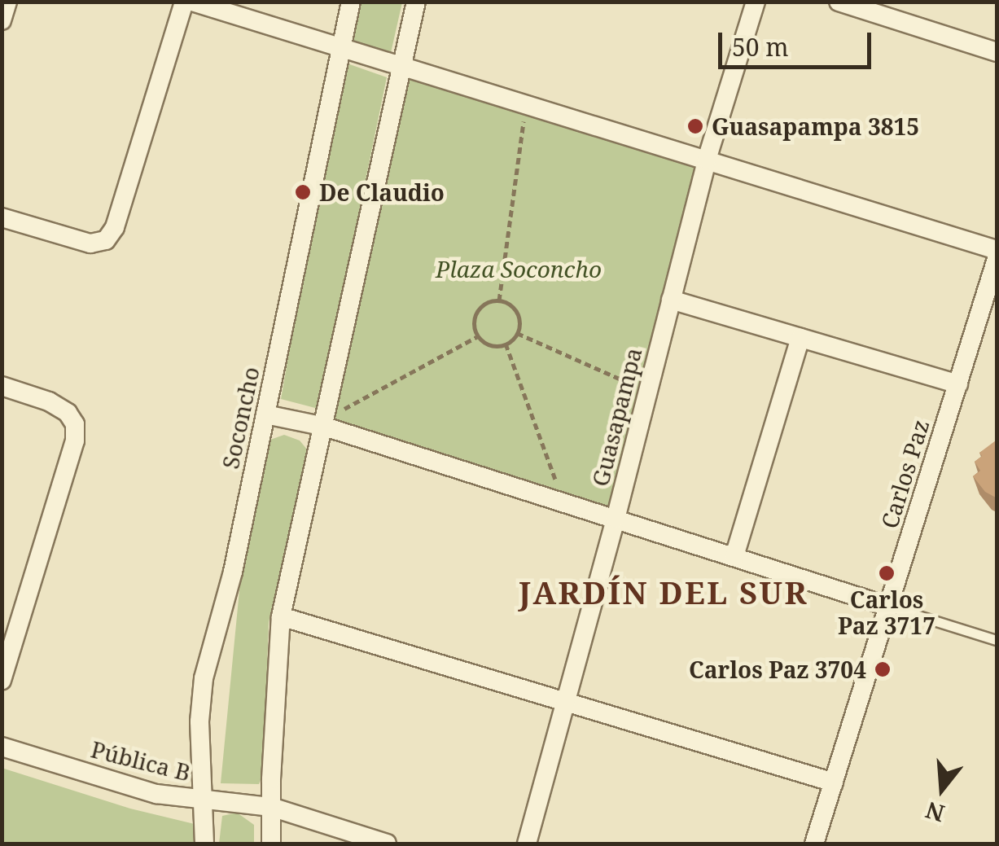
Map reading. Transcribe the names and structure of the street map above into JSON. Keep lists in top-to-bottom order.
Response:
{
  "streets": {
    "street": [
      "Guasapampa",
      "Soconcho",
      "Carlos Paz",
      "Pública B"
    ]
  },
  "crossings": [
    ["Soconcho", "Pública B"]
  ],
  "districts": ["JARDÍN DEL SUR"],
  "parks": ["Plaza Soconcho"],
  "places": [
    "Guasapampa 3815",
    "De Claudio",
    "Carlos Paz 3717",
    "Carlos Paz 3704"
  ],
  "scale_bar": "50 m",
  "north": "bottom"
}
